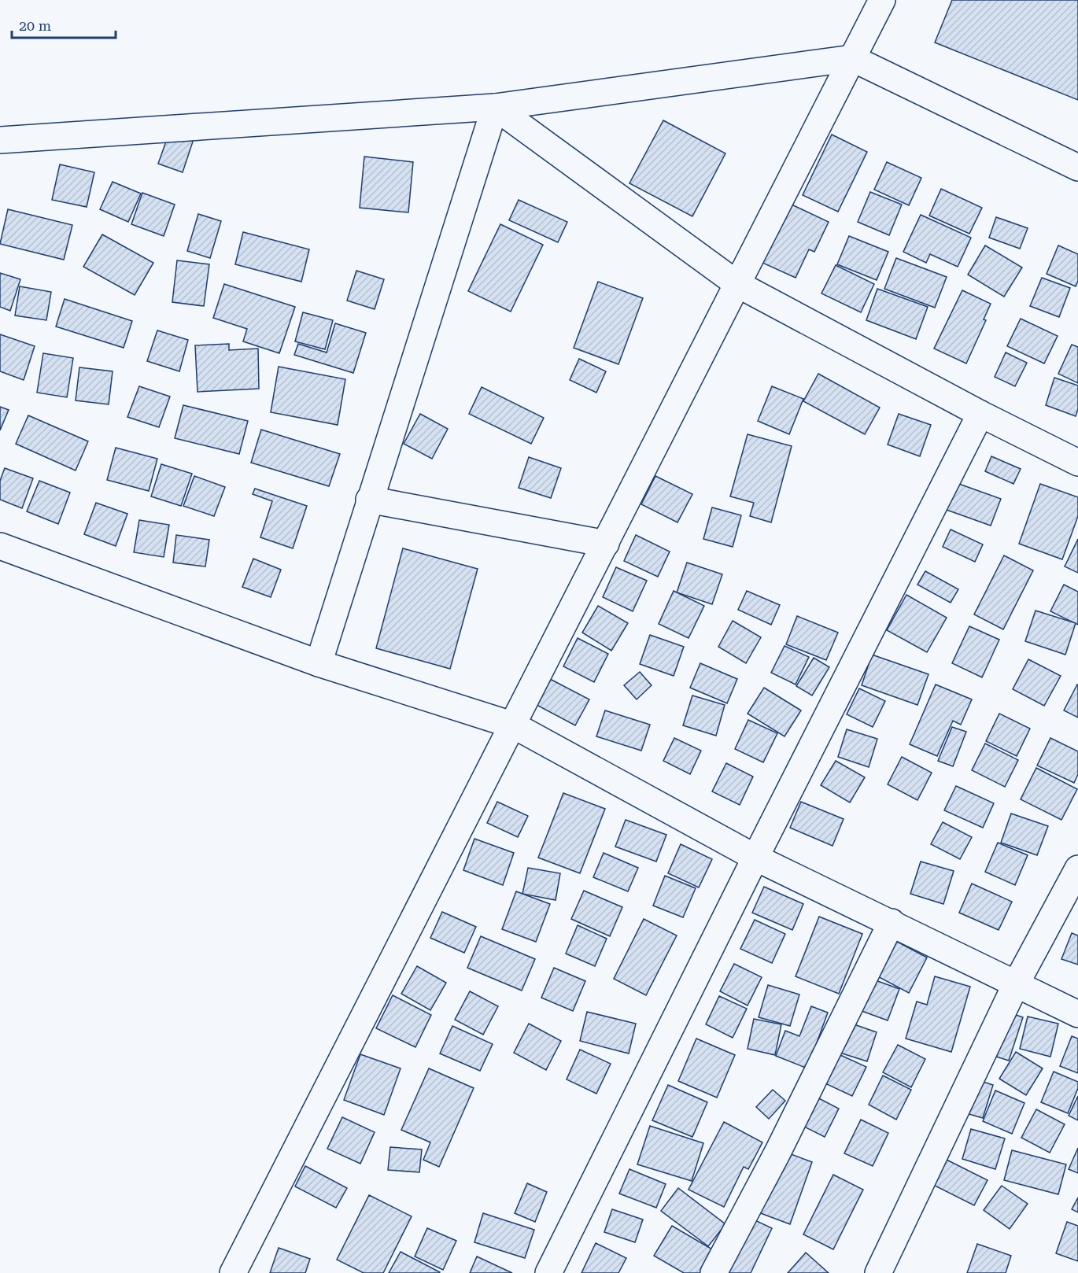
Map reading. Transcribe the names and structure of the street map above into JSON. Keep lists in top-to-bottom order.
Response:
{
  "scale_bar": "20 m"
}
